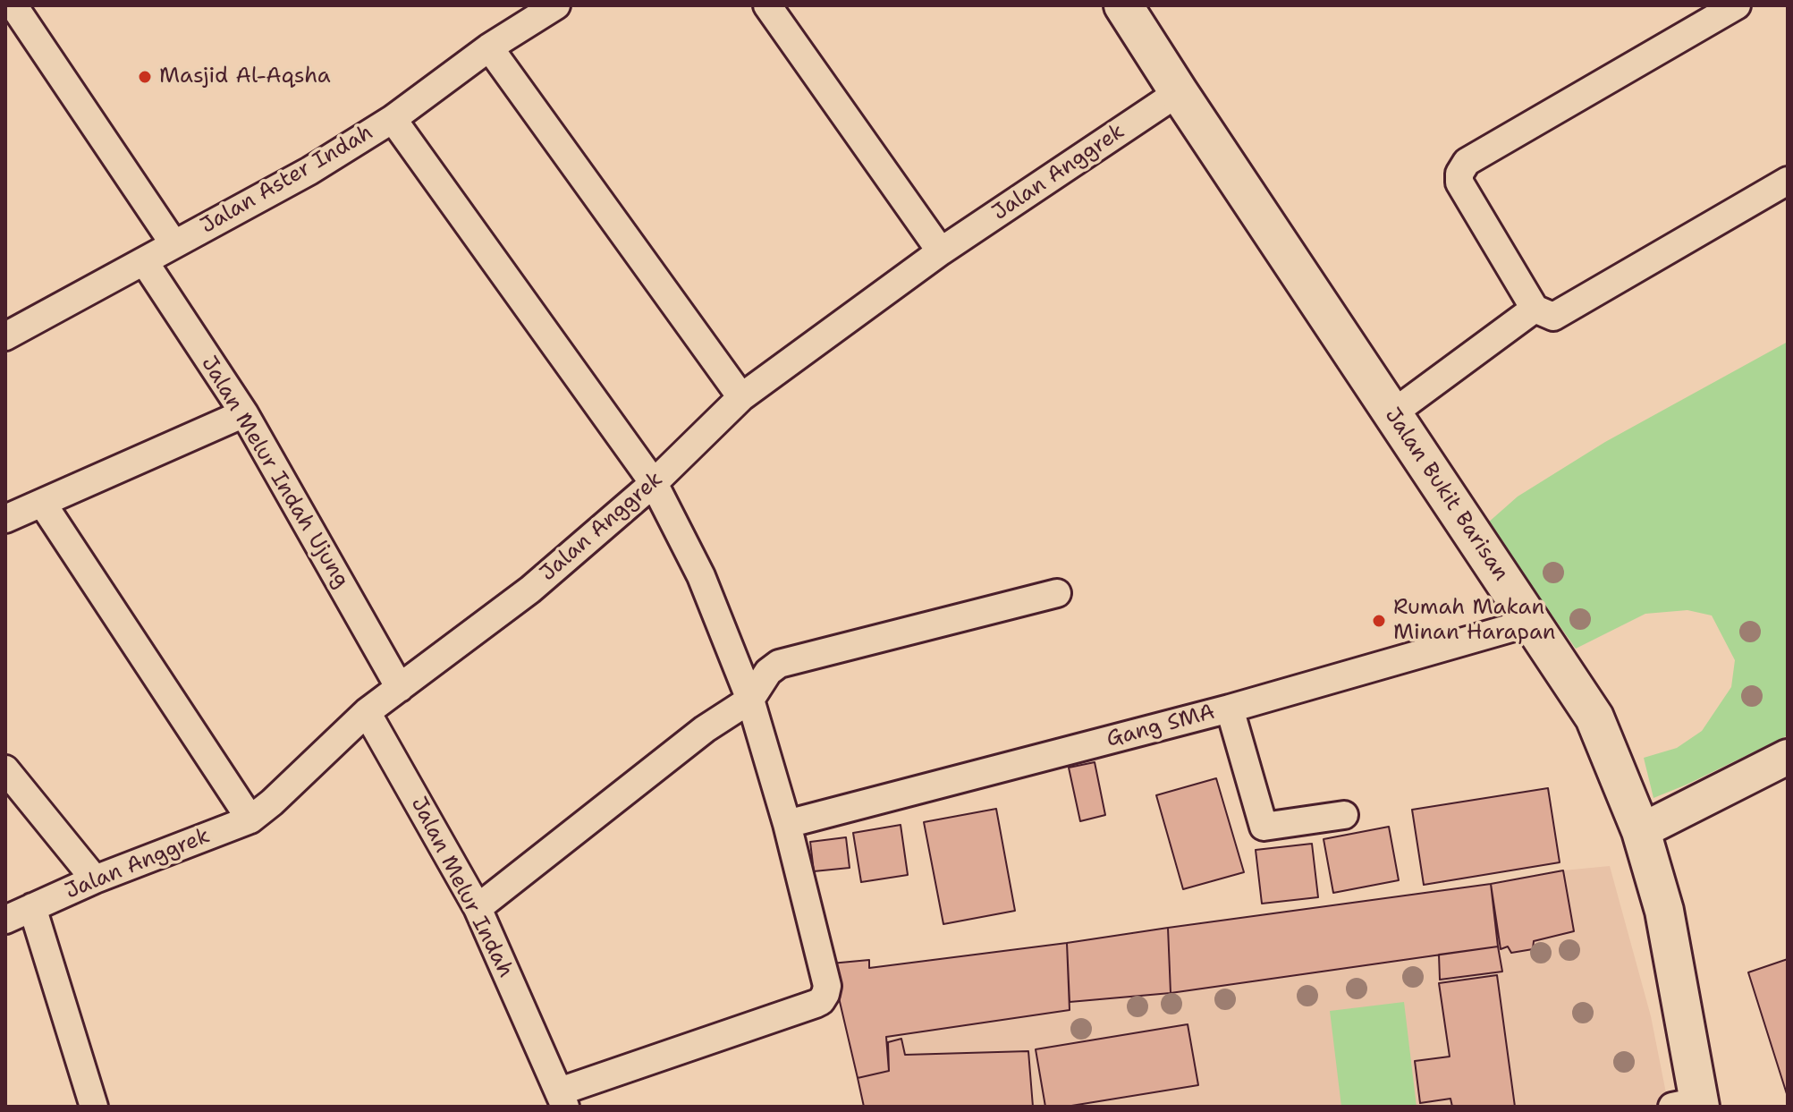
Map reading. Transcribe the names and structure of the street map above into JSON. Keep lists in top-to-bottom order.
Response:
{
  "streets": {
    "main road": ["Jalan Bukit Barisan"],
    "street": [
      "Jalan Anggrek",
      "Jalan Aster Indah",
      "Jalan Melur Indah Ujung",
      "Gang SMA",
      "Jalan Melur Indah"
    ]
  },
  "crossings": [
    ["Jalan Anggrek", "Jalan Melur Indah Ujung"],
    ["Jalan Anggrek", "Jalan Bukit Barisan"],
    ["Jalan Anggrek", "Jalan Melur Indah"],
    ["Jalan Aster Indah", "Jalan Melur Indah Ujung"],
    ["Jalan Bukit Barisan", "Gang SMA"]
  ],
  "places": ["Masjid Al-Aqsha", "Rumah Makan Minan Harapan"]
}
